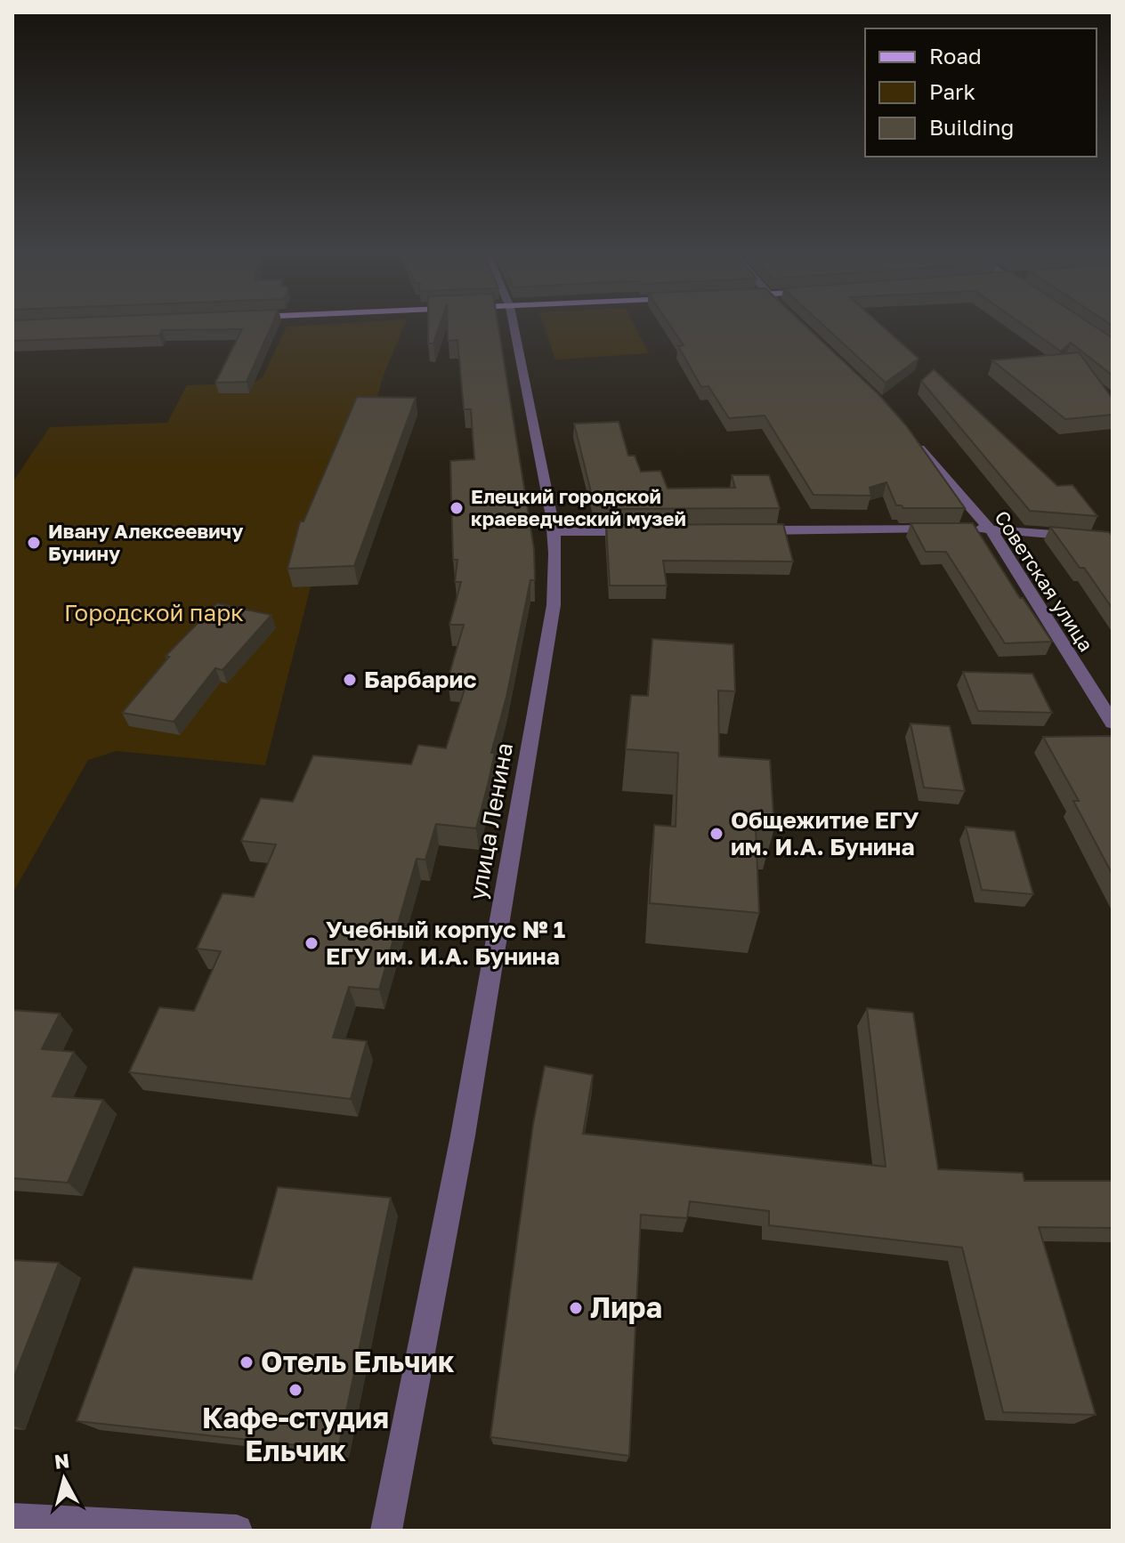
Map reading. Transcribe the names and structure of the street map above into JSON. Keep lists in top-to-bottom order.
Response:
{
  "streets": {
    "street": ["Советская улица", "улица Ленина"]
  },
  "parks": ["Городской парк"],
  "places": [
    "Елецкий городской краеведческий музей",
    "Ивану Алексеевичу Бунину",
    "Барбарис",
    "Общежитие ЕГУ им. И.А. Бунина",
    "Учебный корпус № 1 ЕГУ им. И.А. Бунина",
    "Лира",
    "Отель Ельчик",
    "Кафе-студия Ельчик"
  ],
  "legend": ["Road", "Park", "Building"],
  "north": "top"
}
